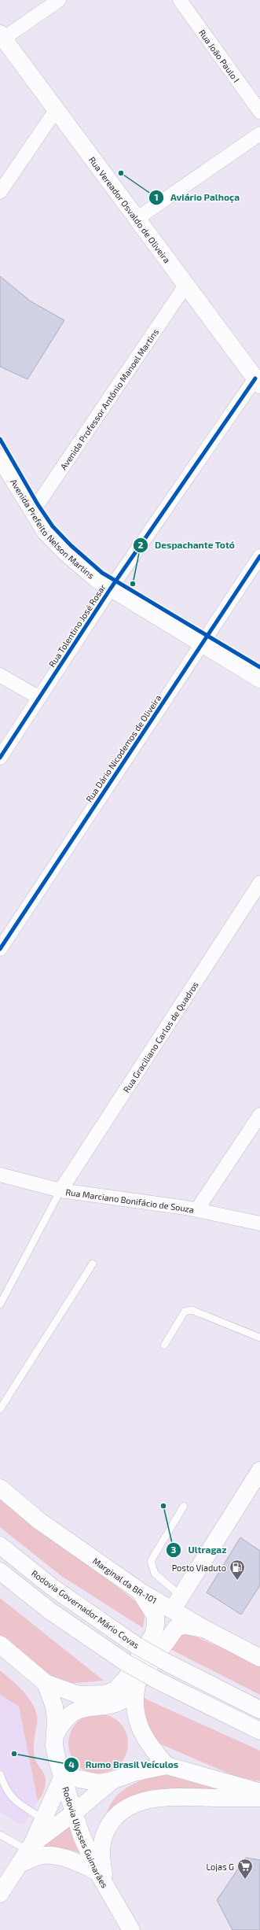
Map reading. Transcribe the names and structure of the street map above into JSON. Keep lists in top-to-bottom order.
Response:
{
  "streets": {
    "main road": [
      "Rua Vereador Osvaldo de Oliveira",
      "Avenida Prefeito Nelson Martins",
      "Marginal da BR-101",
      "Rodovia Governador Mário Covas",
      "Rodovia Ulysses Guimarães"
    ],
    "street": [
      "Rua João Paulo I",
      "Avenida Professor Antônio Manoel Martins",
      "Rua Tolentino José Rosar",
      "Rua Dário Nicodemos de Oliveira",
      "Rua Graciliano Carlos de Quadros",
      "Rua Marciano Bonifácio de Souza"
    ]
  },
  "crossings": [
    ["Rua Vereador Osvaldo de Oliveira", "Avenida Professor Antônio Manoel Martins"],
    ["Rua Vereador Osvaldo de Oliveira", "Rua Tolentino José Rosar"],
    ["Avenida Professor Antônio Manoel Martins", "Avenida Prefeito Nelson Martins"],
    ["Avenida Prefeito Nelson Martins", "Rua Tolentino José Rosar"],
    ["Avenida Prefeito Nelson Martins", "Rua Dário Nicodemos de Oliveira"],
    ["Rua Graciliano Carlos de Quadros", "Rua Marciano Bonifácio de Souza"]
  ],
  "places": {
    "other": [
      "Aviário Palhoça",
      "Despachante Totó",
      "Ultragaz",
      "Rumo Brasil Veículos"
    ],
    "fuel station": ["Posto Viaduto"],
    "supermarket": ["Lojas G"]
  }
}
